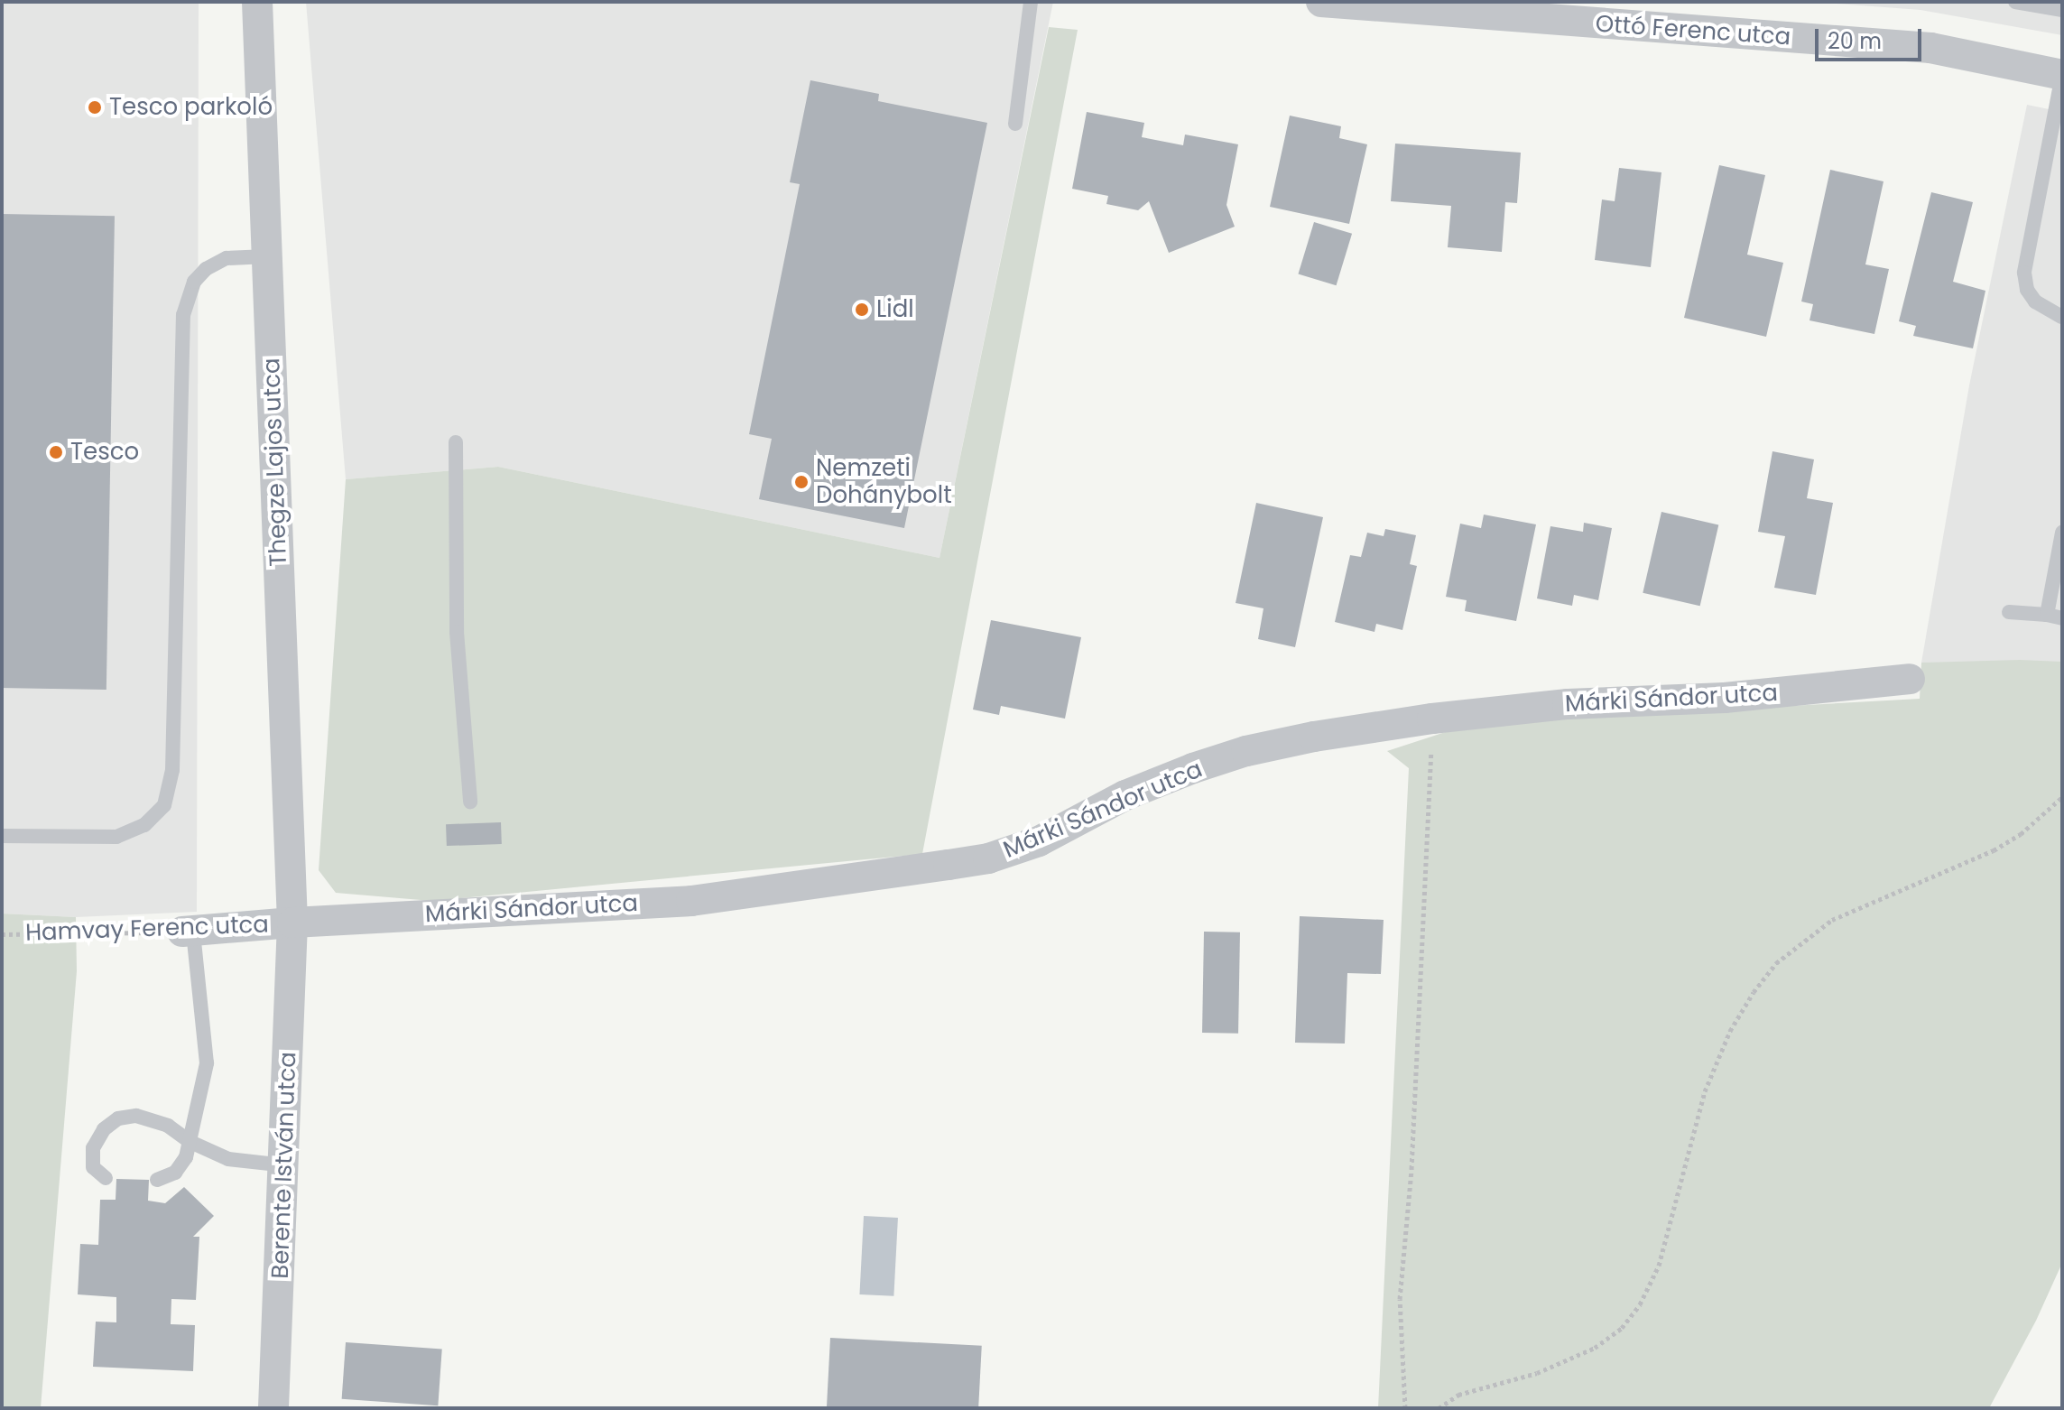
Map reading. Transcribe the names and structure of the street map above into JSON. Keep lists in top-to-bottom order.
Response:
{
  "streets": {
    "street": [
      "Ottó Ferenc utca",
      "Thegze Lajos utca",
      "Márki Sándor utca",
      "Hamvay Ferenc utca",
      "Berente István utca"
    ]
  },
  "crossings": [
    ["Thegze Lajos utca", "Márki Sándor utca"],
    ["Thegze Lajos utca", "Hamvay Ferenc utca"],
    ["Thegze Lajos utca", "Berente István utca"],
    ["Márki Sándor utca", "Hamvay Ferenc utca"],
    ["Márki Sándor utca", "Berente István utca"],
    ["Hamvay Ferenc utca", "Berente István utca"]
  ],
  "places": [
    "Tesco parkoló",
    "Lidl",
    "Tesco",
    "Nemzeti Dohánybolt"
  ],
  "scale_bar": "20 m"
}
